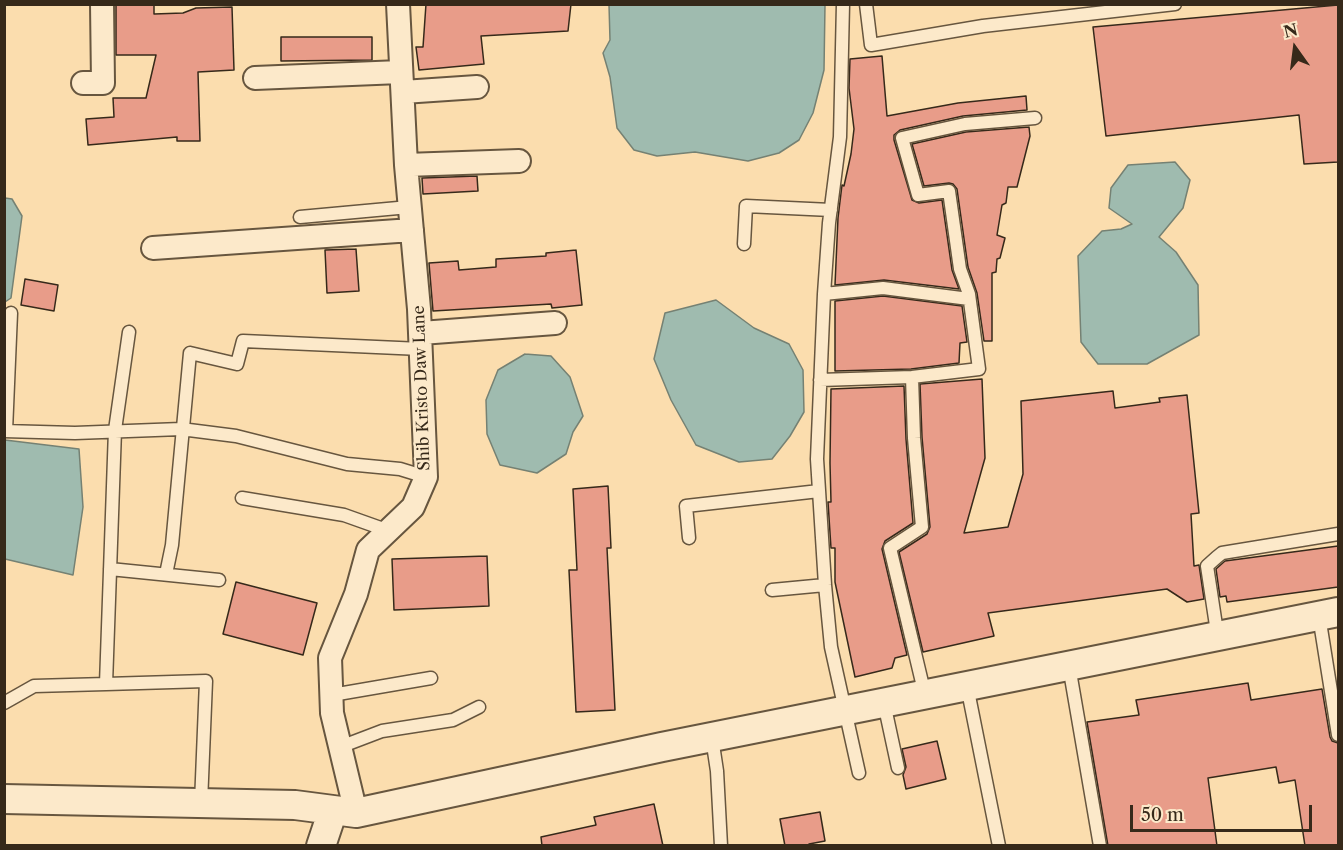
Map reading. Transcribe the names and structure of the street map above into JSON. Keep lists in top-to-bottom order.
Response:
{
  "streets": {
    "street": ["Shib Kristo Daw Lane"]
  },
  "scale_bar": "50 m",
  "north": "top"
}
